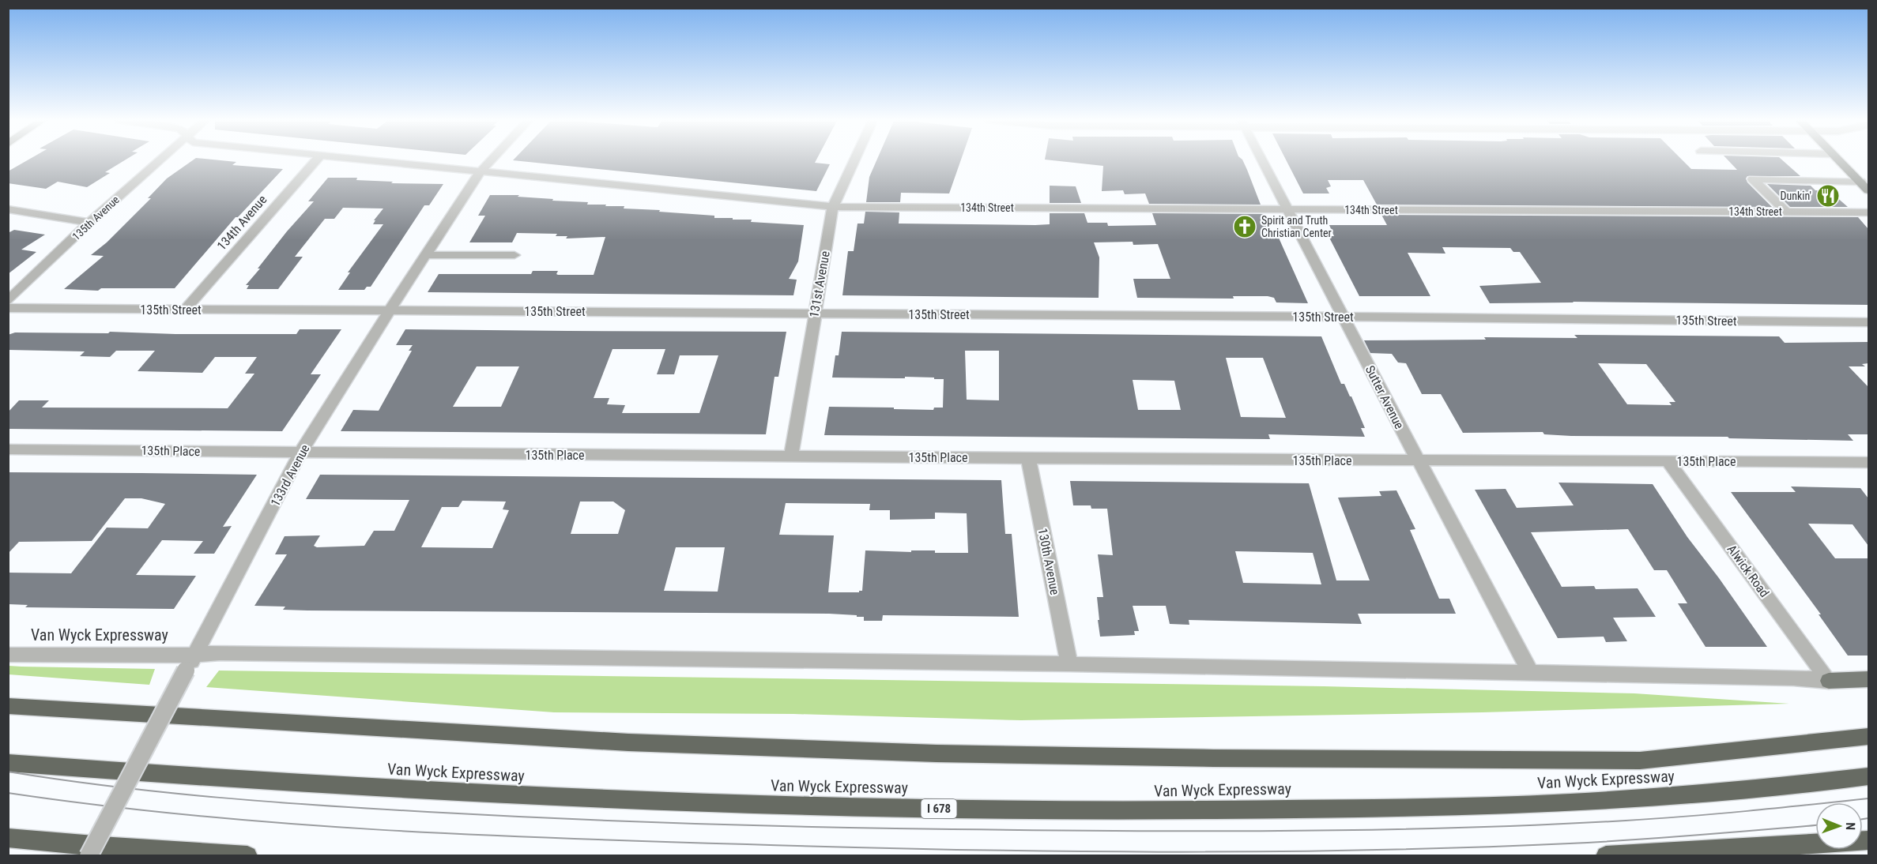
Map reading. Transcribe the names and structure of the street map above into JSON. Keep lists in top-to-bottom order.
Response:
{
  "streets": {
    "highway": ["Van Wyck Expressway", "I 678"],
    "street": [
      "134th Street",
      "135th Avenue",
      "134th Avenue",
      "131st Avenue",
      "135th Street",
      "Sutter Avenue",
      "135th Place",
      "133rd Avenue",
      "130th Avenue",
      "Alwick Road"
    ]
  },
  "crossings": [
    ["134th Street", "131st Avenue"],
    ["134th Street", "Sutter Avenue"],
    ["134th Street", "133rd Avenue"],
    ["134th Avenue", "135th Street"],
    ["131st Avenue", "135th Street"],
    ["131st Avenue", "135th Place"],
    ["135th Street", "Sutter Avenue"],
    ["135th Street", "133rd Avenue"],
    ["Sutter Avenue", "135th Place"],
    ["Sutter Avenue", "Van Wyck Expressway"],
    ["135th Place", "133rd Avenue"],
    ["135th Place", "130th Avenue"],
    ["135th Place", "Alwick Road"],
    ["133rd Avenue", "Van Wyck Expressway"],
    ["130th Avenue", "Van Wyck Expressway"],
    ["Alwick Road", "Van Wyck Expressway"]
  ],
  "places": {
    "restaurant": ["Dunkin'"],
    "church": ["Spirit and Truth Christian Center"]
  },
  "north": "right"
}
